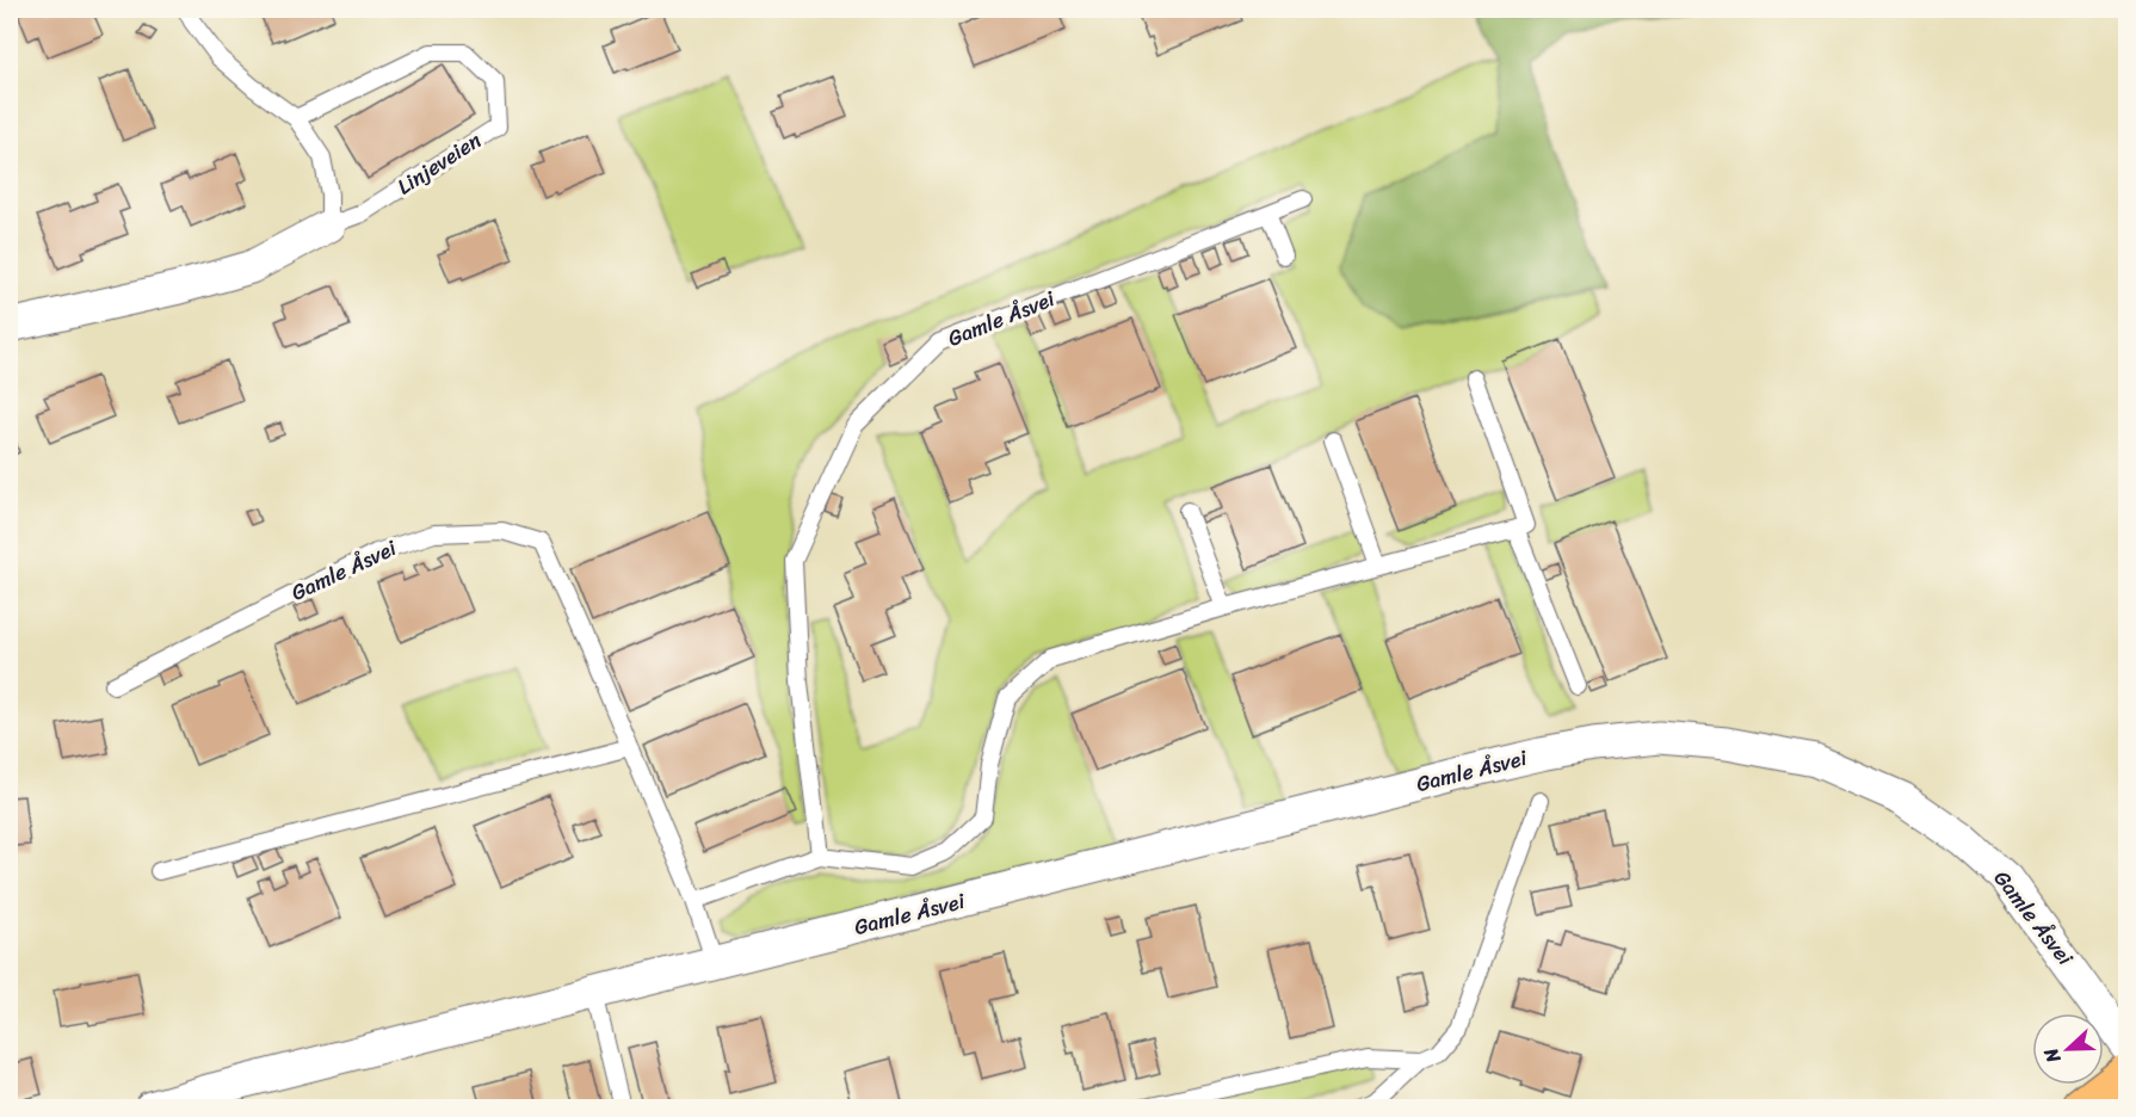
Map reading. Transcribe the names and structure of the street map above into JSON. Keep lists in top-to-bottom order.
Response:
{
  "streets": {
    "street": ["Linjeveien", "Gamle Åsvei"]
  },
  "north": "left"
}
